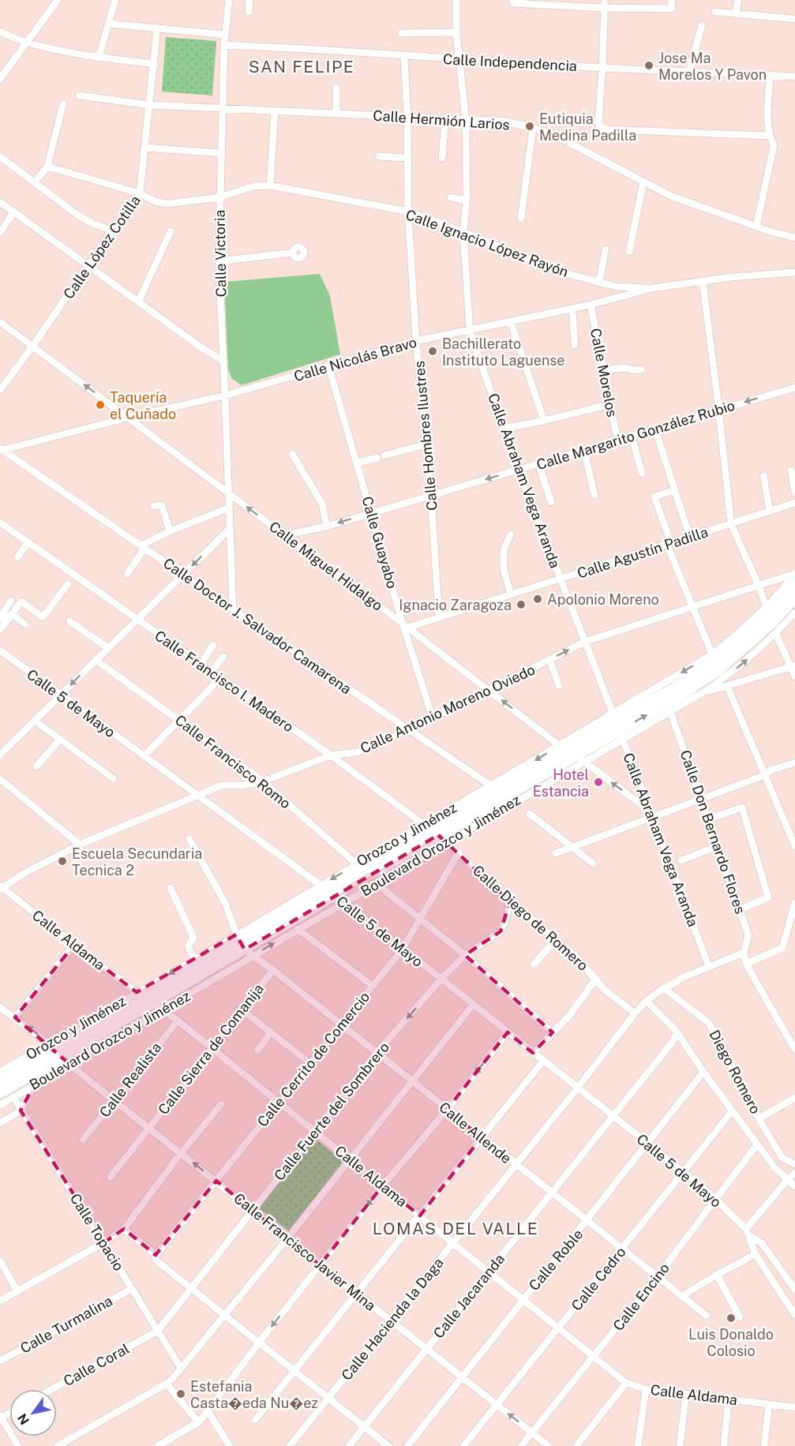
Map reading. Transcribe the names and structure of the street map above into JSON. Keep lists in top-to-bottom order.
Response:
{
  "streets": {
    "highway": ["Orozco y Jiménez"],
    "street": [
      "Calle Independencia",
      "Calle Hermión Larios",
      "Calle Ignacio López Rayón",
      "Calle López Cotilla",
      "Calle Victoria",
      "Calle Nicolás Bravo",
      "Calle Morelos",
      "Calle Margarito González Rubio",
      "Calle Hombres Ilustres",
      "Calle Abraham Vega Aranda",
      "Calle Guayabo",
      "Calle Agustín Padilla",
      "Calle Miguel Hidalgo",
      "Calle Doctor J. Salvador Camarena",
      "Calle Francisco I. Madero",
      "Calle 5 de Mayo",
      "Calle Antonio Moreno Oviedo",
      "Calle Francisco Romo",
      "Calle Don Bernardo Flores",
      "Boulevard Orozco y Jiménez",
      "Calle Diego de Romero",
      "Calle Aldama",
      "Calle Sierra de Comanija",
      "Calle Cerrito de Comercio",
      "Diego Romero",
      "Calle Realista",
      "Calle Fuerte del Sombrero",
      "Calle Allende",
      "Calle Topacio",
      "Calle Francisco Javier Mina",
      "Calle Roble",
      "Calle Cedro",
      "Calle Jacaranda",
      "Calle Encino",
      "Calle Hacienda la Daga",
      "Calle Turmalina",
      "Calle Coral"
    ]
  },
  "crossings": [
    ["Calle Independencia", "Calle Victoria"],
    ["Calle Independencia", "Calle Hombres Ilustres"],
    ["Calle Independencia", "Calle Abraham Vega Aranda"],
    ["Calle Hermión Larios", "Calle López Cotilla"],
    ["Calle Hermión Larios", "Calle Victoria"],
    ["Calle Hermión Larios", "Calle Hombres Ilustres"],
    ["Calle Hermión Larios", "Calle Abraham Vega Aranda"],
    ["Calle Ignacio López Rayón", "Calle López Cotilla"],
    ["Calle Ignacio López Rayón", "Calle Victoria"],
    ["Calle Ignacio López Rayón", "Calle Nicolás Bravo"],
    ["Calle Ignacio López Rayón", "Calle Hombres Ilustres"],
    ["Calle Ignacio López Rayón", "Calle Abraham Vega Aranda"],
    ["Calle López Cotilla", "Calle Miguel Hidalgo"],
    ["Calle Victoria", "Calle Nicolás Bravo"],
    ["Calle Victoria", "Calle Miguel Hidalgo"],
    ["Calle Victoria", "Calle Doctor J. Salvador Camarena"],
    ["Calle Nicolás Bravo", "Calle Morelos"],
    ["Calle Nicolás Bravo", "Calle Hombres Ilustres"],
    ["Calle Nicolás Bravo", "Calle Abraham Vega Aranda"],
    ["Calle Nicolás Bravo", "Calle Guayabo"],
    ["Calle Nicolás Bravo", "Calle Miguel Hidalgo"],
    ["Calle Nicolás Bravo", "Calle Doctor J. Salvador Camarena"],
    ["Calle Morelos", "Calle Margarito González Rubio"],
    ["Calle Margarito González Rubio", "Calle Hombres Ilustres"],
    ["Calle Margarito González Rubio", "Calle Abraham Vega Aranda"],
    ["Calle Margarito González Rubio", "Calle Guayabo"],
    ["Calle Margarito González Rubio", "Calle Miguel Hidalgo"],
    ["Calle Hombres Ilustres", "Calle Agustín Padilla"],
    ["Calle Abraham Vega Aranda", "Calle Agustín Padilla"],
    ["Calle Abraham Vega Aranda", "Calle Miguel Hidalgo"],
    ["Calle Abraham Vega Aranda", "Calle Antonio Moreno Oviedo"],
    ["Calle Abraham Vega Aranda", "Orozco y Jiménez"],
    ["Calle Abraham Vega Aranda", "Boulevard Orozco y Jiménez"],
    ["Calle Abraham Vega Aranda", "Calle Hacienda la Daga"],
    ["Calle Guayabo", "Calle Agustín Padilla"],
    ["Calle Guayabo", "Calle Miguel Hidalgo"],
    ["Calle Guayabo", "Calle Antonio Moreno Oviedo"],
    ["Calle Agustín Padilla", "Calle Miguel Hidalgo"],
    ["Calle Miguel Hidalgo", "Calle Antonio Moreno Oviedo"],
    ["Calle Miguel Hidalgo", "Orozco y Jiménez"],
    ["Calle Miguel Hidalgo", "Boulevard Orozco y Jiménez"],
    ["Calle Doctor J. Salvador Camarena", "Calle Antonio Moreno Oviedo"],
    ["Calle Doctor J. Salvador Camarena", "Orozco y Jiménez"],
    ["Calle Doctor J. Salvador Camarena", "Boulevard Orozco y Jiménez"],
    ["Calle Francisco I. Madero", "Calle Antonio Moreno Oviedo"],
    ["Calle Francisco I. Madero", "Orozco y Jiménez"],
    ["Calle Francisco I. Madero", "Boulevard Orozco y Jiménez"],
    ["Calle Francisco I. Madero", "Calle Diego de Romero"],
    ["Calle 5 de Mayo", "Calle Antonio Moreno Oviedo"],
    ["Calle 5 de Mayo", "Orozco y Jiménez"],
    ["Calle 5 de Mayo", "Boulevard Orozco y Jiménez"],
    ["Calle 5 de Mayo", "Calle Cerrito de Comercio"],
    ["Calle 5 de Mayo", "Calle Fuerte del Sombrero"],
    ["Calle 5 de Mayo", "Calle Roble"],
    ["Calle 5 de Mayo", "Calle Cedro"],
    ["Calle 5 de Mayo", "Calle Jacaranda"],
    ["Calle 5 de Mayo", "Calle Encino"],
    ["Calle 5 de Mayo", "Calle Hacienda la Daga"],
    ["Calle Antonio Moreno Oviedo", "Calle Francisco Romo"],
    ["Calle Antonio Moreno Oviedo", "Orozco y Jiménez"],
    ["Calle Antonio Moreno Oviedo", "Calle Aldama"],
    ["Calle Francisco Romo", "Orozco y Jiménez"],
    ["Calle Don Bernardo Flores", "Boulevard Orozco y Jiménez"],
    ["Calle Don Bernardo Flores", "Calle Hacienda la Daga"],
    ["Orozco y Jiménez", "Boulevard Orozco y Jiménez"],
    ["Orozco y Jiménez", "Calle Diego de Romero"],
    ["Orozco y Jiménez", "Calle Aldama"],
    ["Orozco y Jiménez", "Calle Allende"],
    ["Orozco y Jiménez", "Calle Francisco Javier Mina"],
    ["Boulevard Orozco y Jiménez", "Calle Diego de Romero"],
    ["Boulevard Orozco y Jiménez", "Calle Aldama"],
    ["Boulevard Orozco y Jiménez", "Calle Allende"],
    ["Boulevard Orozco y Jiménez", "Calle Topacio"],
    ["Boulevard Orozco y Jiménez", "Calle Francisco Javier Mina"],
    ["Calle Diego de Romero", "Calle Cerrito de Comercio"],
    ["Calle Diego de Romero", "Calle Fuerte del Sombrero"],
    ["Calle Diego de Romero", "Calle Hacienda la Daga"],
    ["Calle Aldama", "Calle Sierra de Comanija"],
    ["Calle Aldama", "Calle Cerrito de Comercio"],
    ["Calle Aldama", "Calle Realista"],
    ["Calle Aldama", "Calle Fuerte del Sombrero"],
    ["Calle Aldama", "Calle Roble"],
    ["Calle Aldama", "Calle Cedro"],
    ["Calle Aldama", "Calle Jacaranda"],
    ["Calle Aldama", "Calle Encino"],
    ["Calle Aldama", "Calle Hacienda la Daga"],
    ["Calle Sierra de Comanija", "Calle Allende"],
    ["Calle Sierra de Comanija", "Calle Francisco Javier Mina"],
    ["Calle Cerrito de Comercio", "Calle Allende"],
    ["Calle Cerrito de Comercio", "Calle Francisco Javier Mina"],
    ["Diego Romero", "Calle Hacienda la Daga"],
    ["Calle Realista", "Calle Francisco Javier Mina"],
    ["Calle Fuerte del Sombrero", "Calle Allende"],
    ["Calle Fuerte del Sombrero", "Calle Topacio"],
    ["Calle Fuerte del Sombrero", "Calle Francisco Javier Mina"],
    ["Calle Fuerte del Sombrero", "Calle Coral"],
    ["Calle Allende", "Calle Roble"],
    ["Calle Allende", "Calle Cedro"],
    ["Calle Allende", "Calle Jacaranda"],
    ["Calle Allende", "Calle Encino"],
    ["Calle Allende", "Calle Hacienda la Daga"],
    ["Calle Topacio", "Calle Turmalina"],
    ["Calle Topacio", "Calle Coral"],
    ["Calle Francisco Javier Mina", "Calle Roble"],
    ["Calle Francisco Javier Mina", "Calle Cedro"],
    ["Calle Francisco Javier Mina", "Calle Jacaranda"],
    ["Calle Francisco Javier Mina", "Calle Encino"],
    ["Calle Francisco Javier Mina", "Calle Hacienda la Daga"]
  ],
  "one_way": ["Calle Margarito González Rubio", "Calle Miguel Hidalgo"],
  "districts": ["SAN FELIPE", "LOMAS DEL VALLE"],
  "places": [
    "Jose Ma Morelos Y Pavon",
    "Eutiquia Medina Padilla",
    "Bachillerato Instituto Laguense",
    "Taquería el Cuñado",
    "Apolonio Moreno",
    "Ignacio Zaragoza",
    "Hotel Estancia",
    "Escuela Secundaria Tecnica 2",
    "Luis Donaldo Colosio",
    "Estefania Casta�eda Nu�ez"
  ],
  "north": "bottom left"
}
